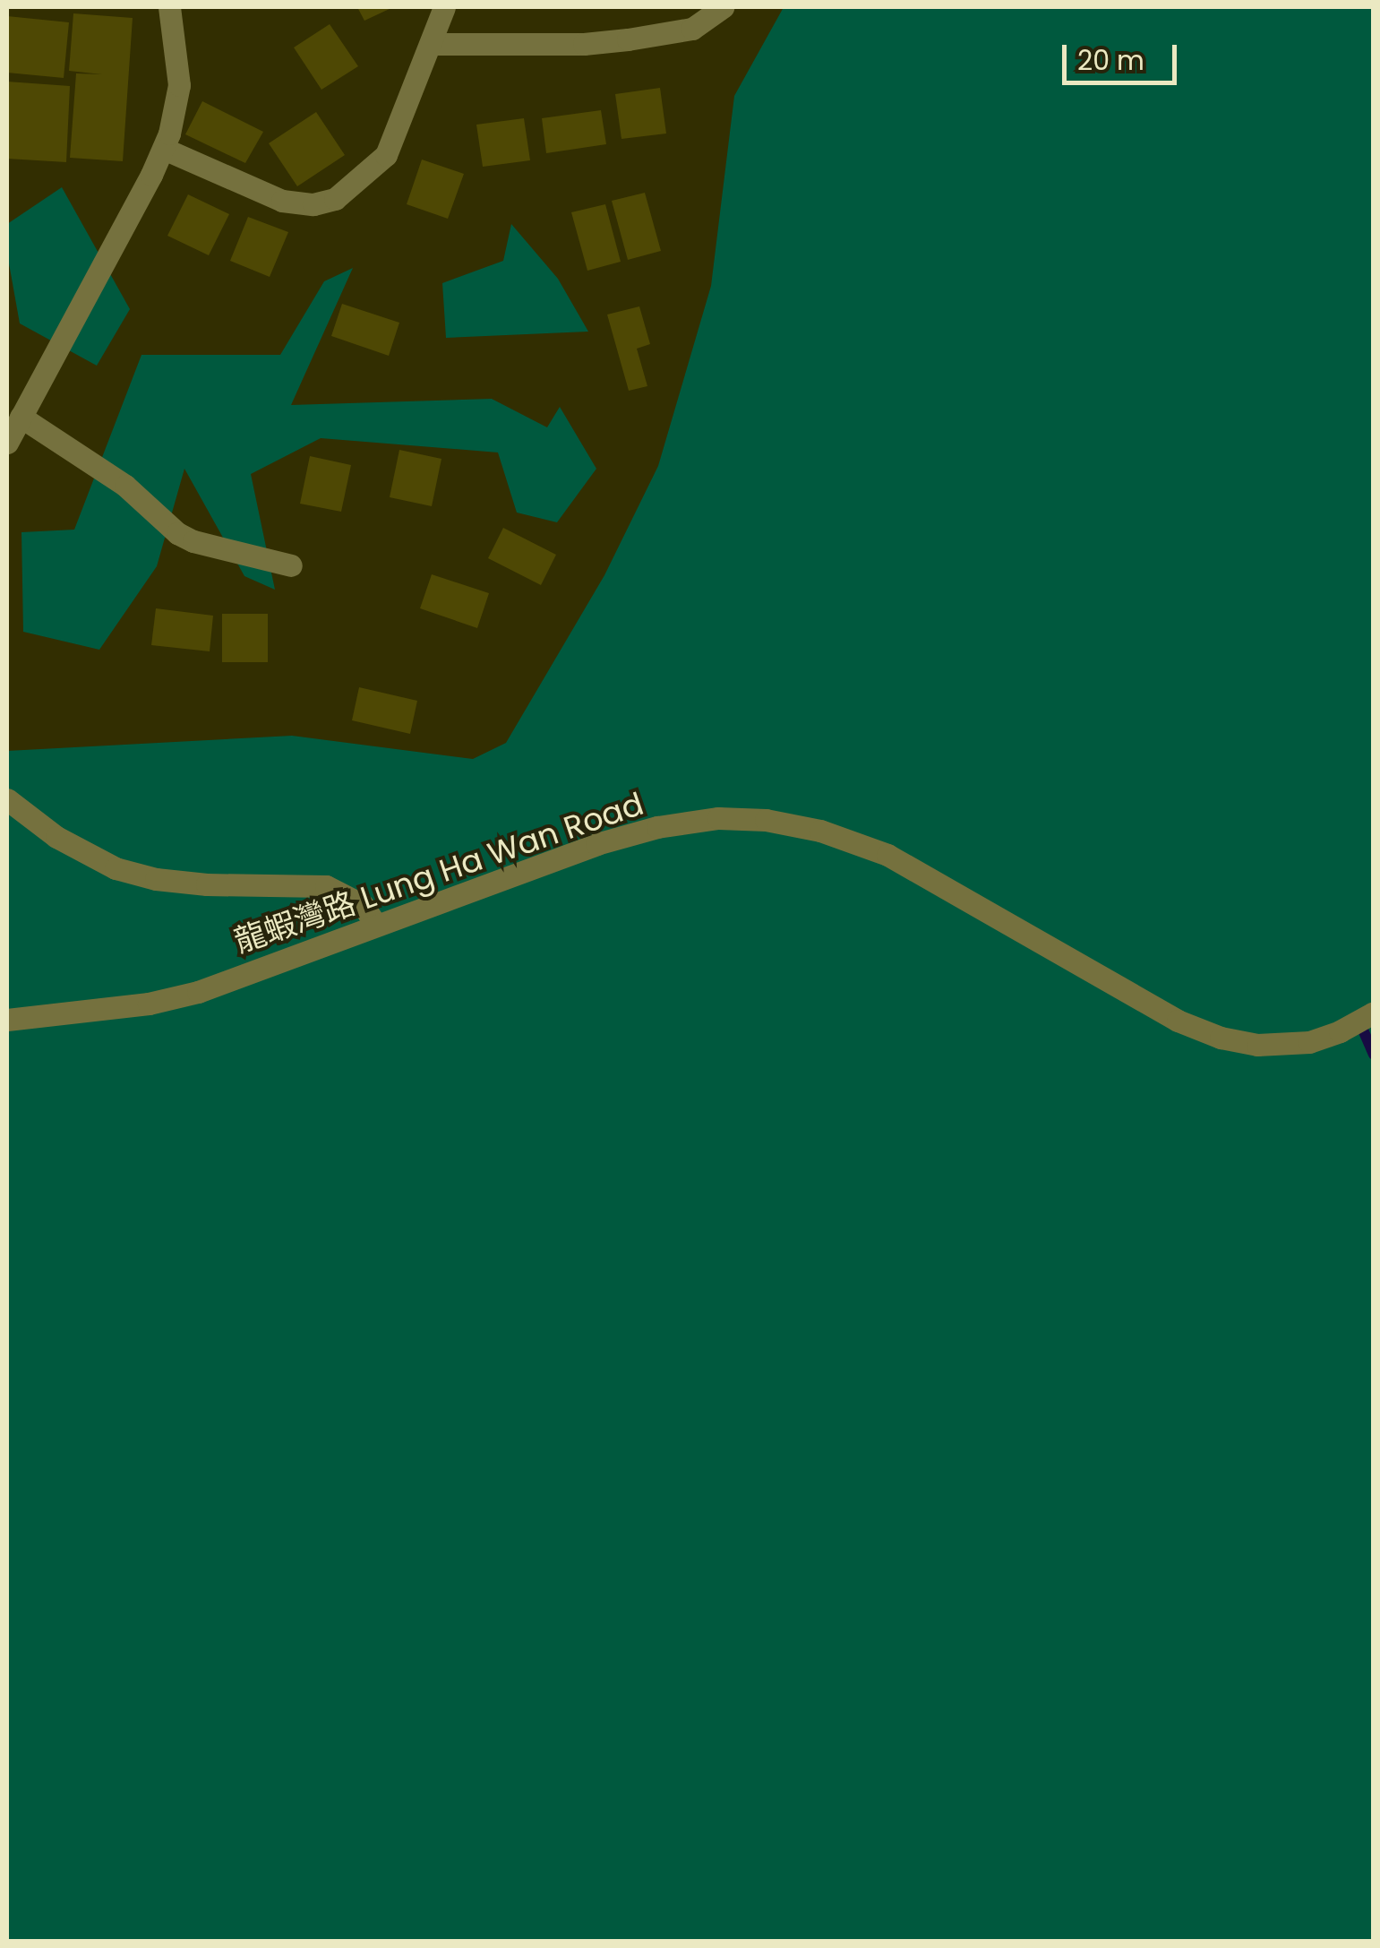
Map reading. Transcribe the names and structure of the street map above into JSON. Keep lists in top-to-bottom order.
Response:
{
  "streets": {
    "street": ["龍蝦灣路 Lung Ha Wan Road"]
  },
  "scale_bar": "20 m"
}
